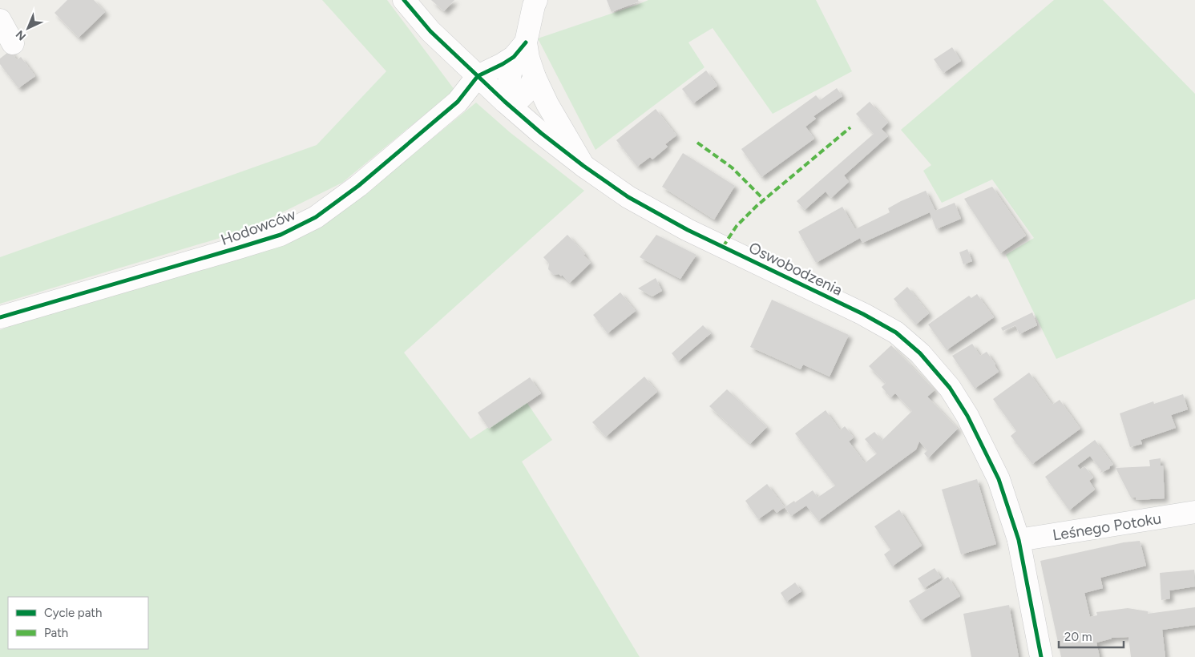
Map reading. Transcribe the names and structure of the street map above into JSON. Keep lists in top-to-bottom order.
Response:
{
  "streets": {
    "street": ["Hodowców", "Oswobodzenia", "Leśnego Potoku"]
  },
  "crossings": [
    ["Hodowców", "Oswobodzenia"],
    ["Oswobodzenia", "Leśnego Potoku"]
  ],
  "legend": ["Cycle path", "Path"],
  "scale_bar": "20 m",
  "north": "bottom left"
}
